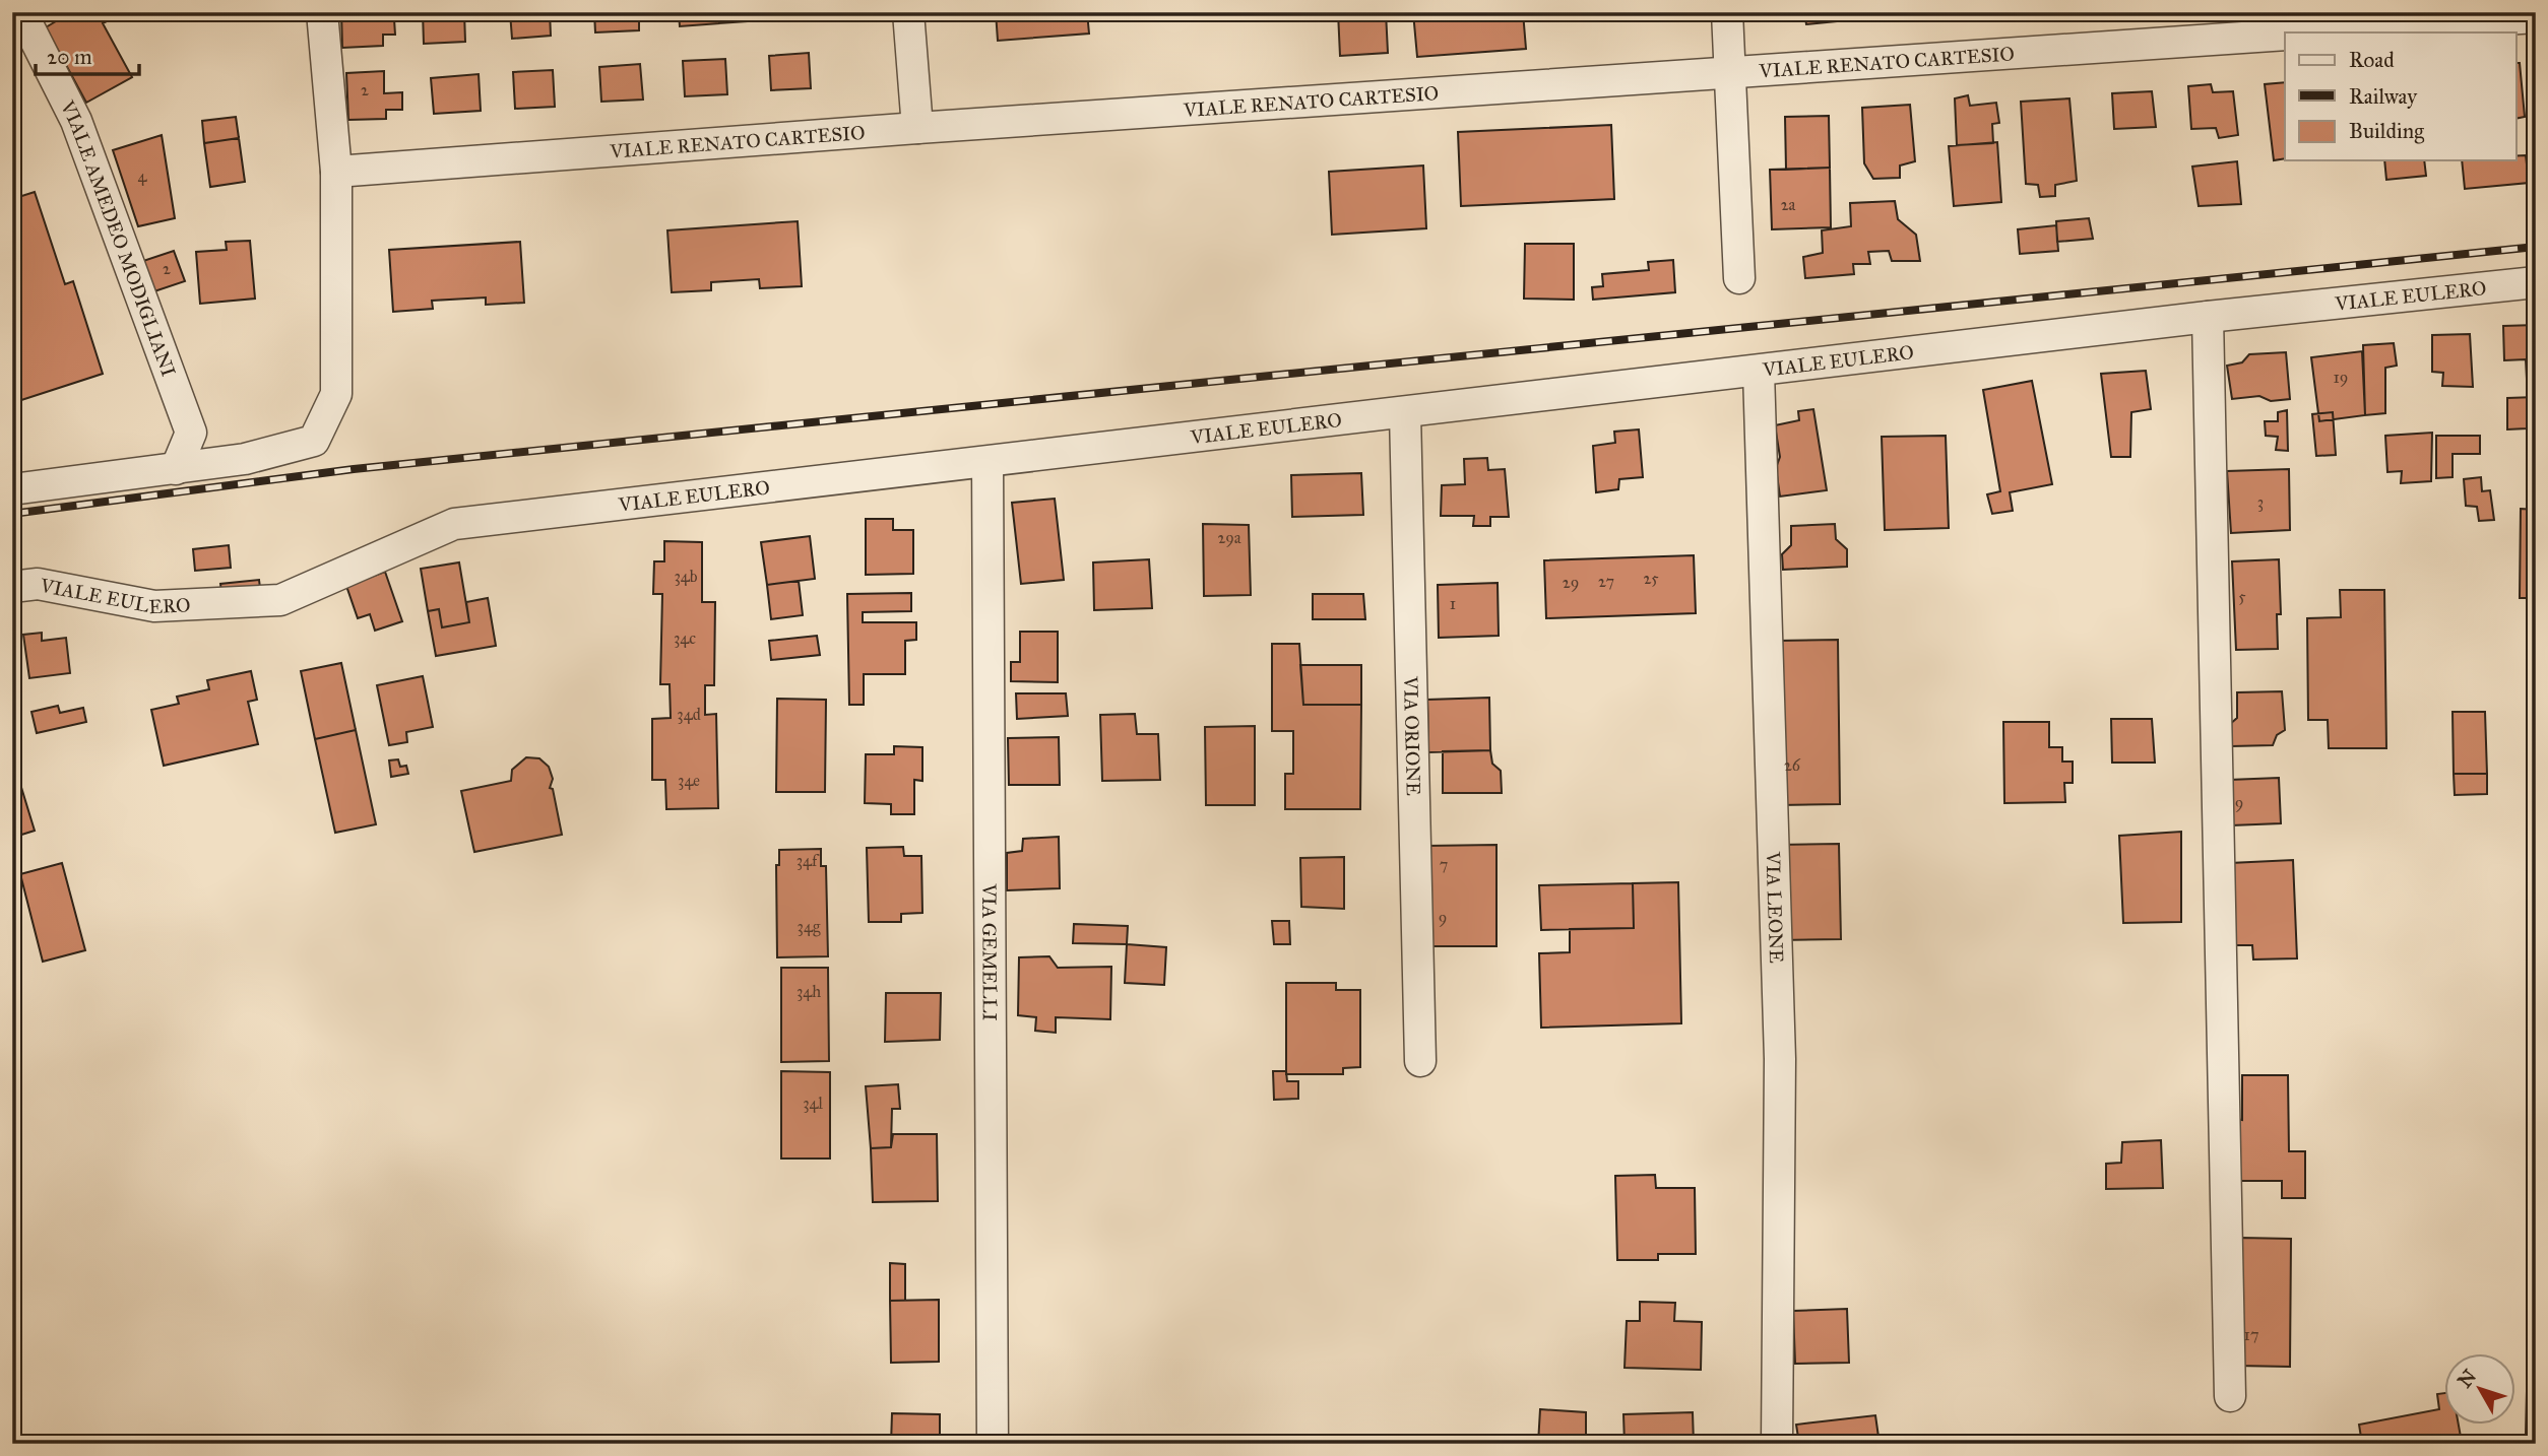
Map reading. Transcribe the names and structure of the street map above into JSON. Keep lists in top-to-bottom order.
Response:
{
  "streets": {
    "street": [
      "VIALE RENATO CARTESIO",
      "VIALE AMEDEO MODIGLIANI",
      "VIALE EULERO",
      "VIA ORIONE",
      "VIA LEONE",
      "VIA GEMELLI"
    ]
  },
  "crossings": [
    ["VIALE EULERO", "VIA ORIONE"],
    ["VIALE EULERO", "VIA LEONE"],
    ["VIALE EULERO", "VIA GEMELLI"]
  ],
  "house_numbers": [
    "2",
    "4",
    "2a",
    "2",
    "19",
    "3",
    "29a",
    "34b",
    "25",
    "27",
    "29",
    "5",
    "1",
    "34c",
    "34d",
    "26",
    "34e",
    "9",
    "34f",
    "7",
    "9",
    "34g",
    "34h",
    "34l",
    "17"
  ],
  "legend": ["Road", "Railway", "Building"],
  "scale_bar": "20 m",
  "north": "top left"
}
